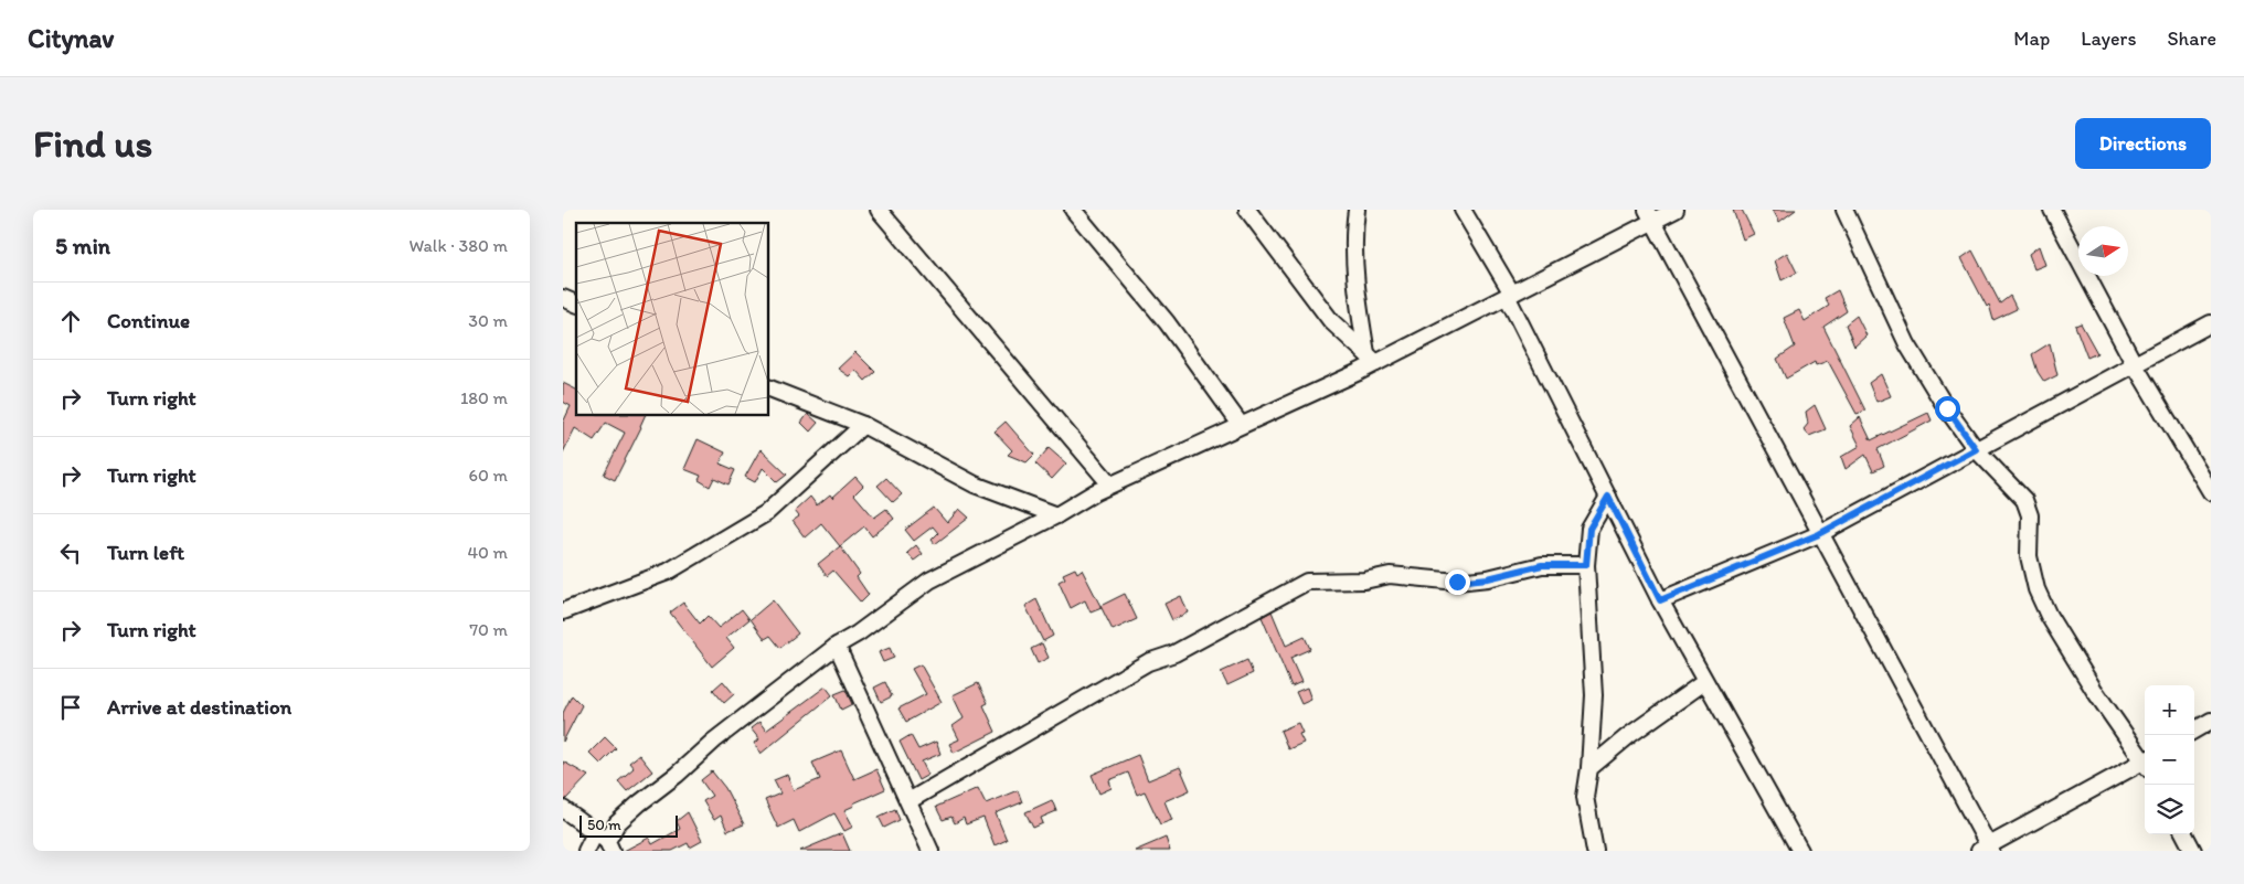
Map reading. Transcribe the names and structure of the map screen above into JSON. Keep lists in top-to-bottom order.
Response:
{
  "scale_bar": "50 m",
  "north": "right",
  "page": {
    "header": "Citynav",
    "nav": ["Map", "Layers", "Share"],
    "buttons": "Directions",
    "title": "Find us",
    "heading": ["5 min", "Walk · 380 m"],
    "list": [
      ["Continue", "30 m"],
      ["Turn right", "180 m"],
      ["Turn right", "60 m"],
      ["Turn left", "40 m"],
      ["Turn right", "70 m"],
      "Arrive at destination"
    ],
    "map_buttons": ["+", "−"],
    "scale": "50 m"
  }
}
